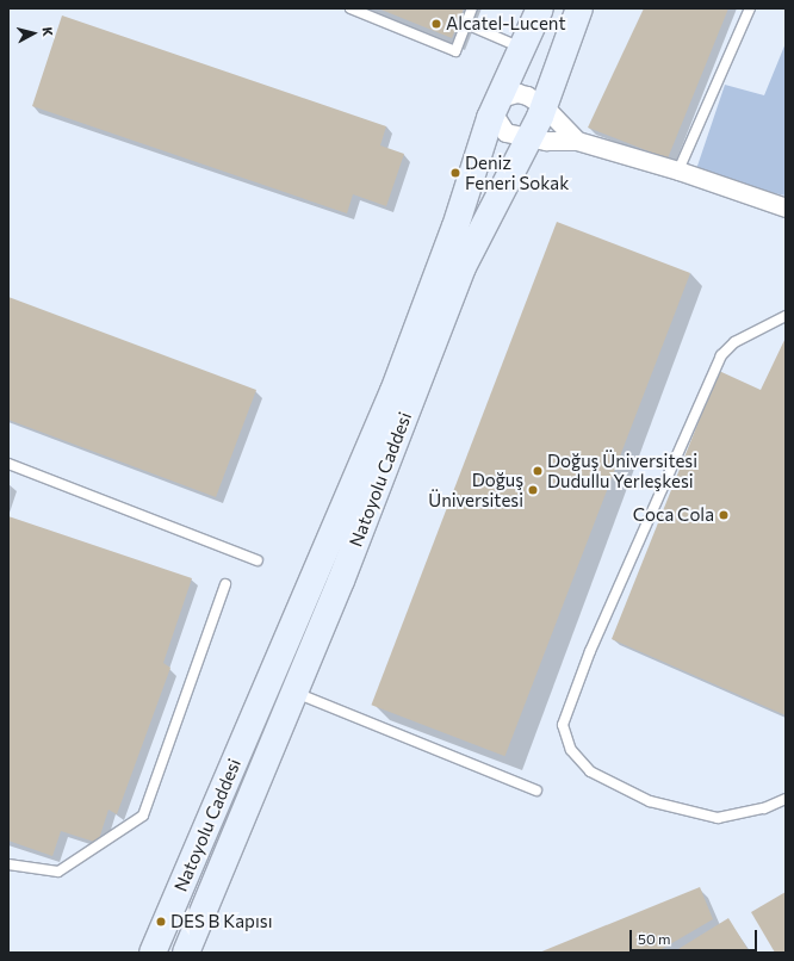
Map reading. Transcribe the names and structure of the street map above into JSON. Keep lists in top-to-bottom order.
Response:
{
  "streets": {
    "main road": ["Natoyolu Caddesi"]
  },
  "places": [
    "Alcatel-Lucent",
    "Deniz Feneri Sokak",
    "Doğuş Üniversitesi Dudullu Yerleşkesi",
    "Doğuş Üniversitesi",
    "Coca Cola",
    "DES B Kapısı"
  ],
  "scale_bar": "50 m",
  "north": "right"
}
